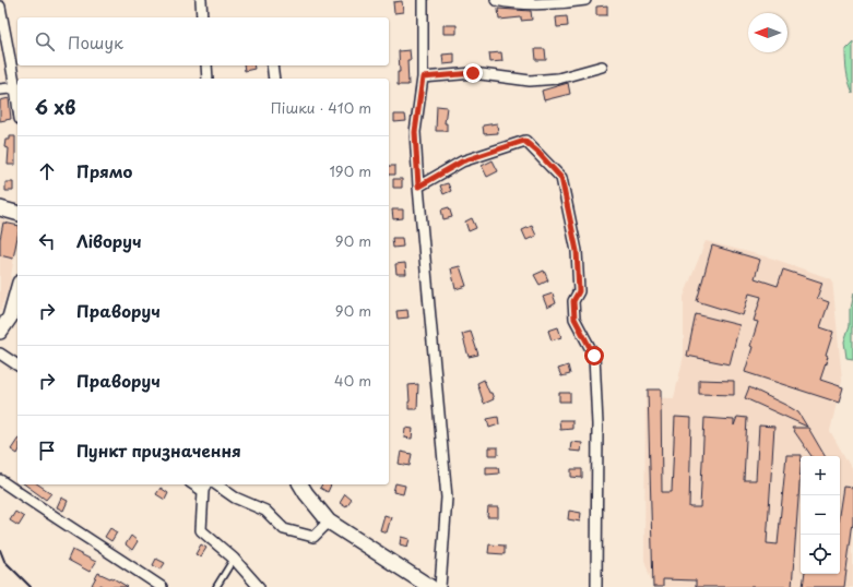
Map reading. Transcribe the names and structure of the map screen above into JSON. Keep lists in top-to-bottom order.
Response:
{
  "north": "left",
  "page": {
    "search": "Пошук",
    "heading": ["6 хв", "Пішки · 410 m"],
    "list": [
      ["Прямо", "190 m"],
      ["Ліворуч", "90 m"],
      ["Праворуч", "90 m"],
      ["Праворуч", "40 m"],
      "Пункт призначення"
    ],
    "map_buttons": ["+", "−"]
  }
}
